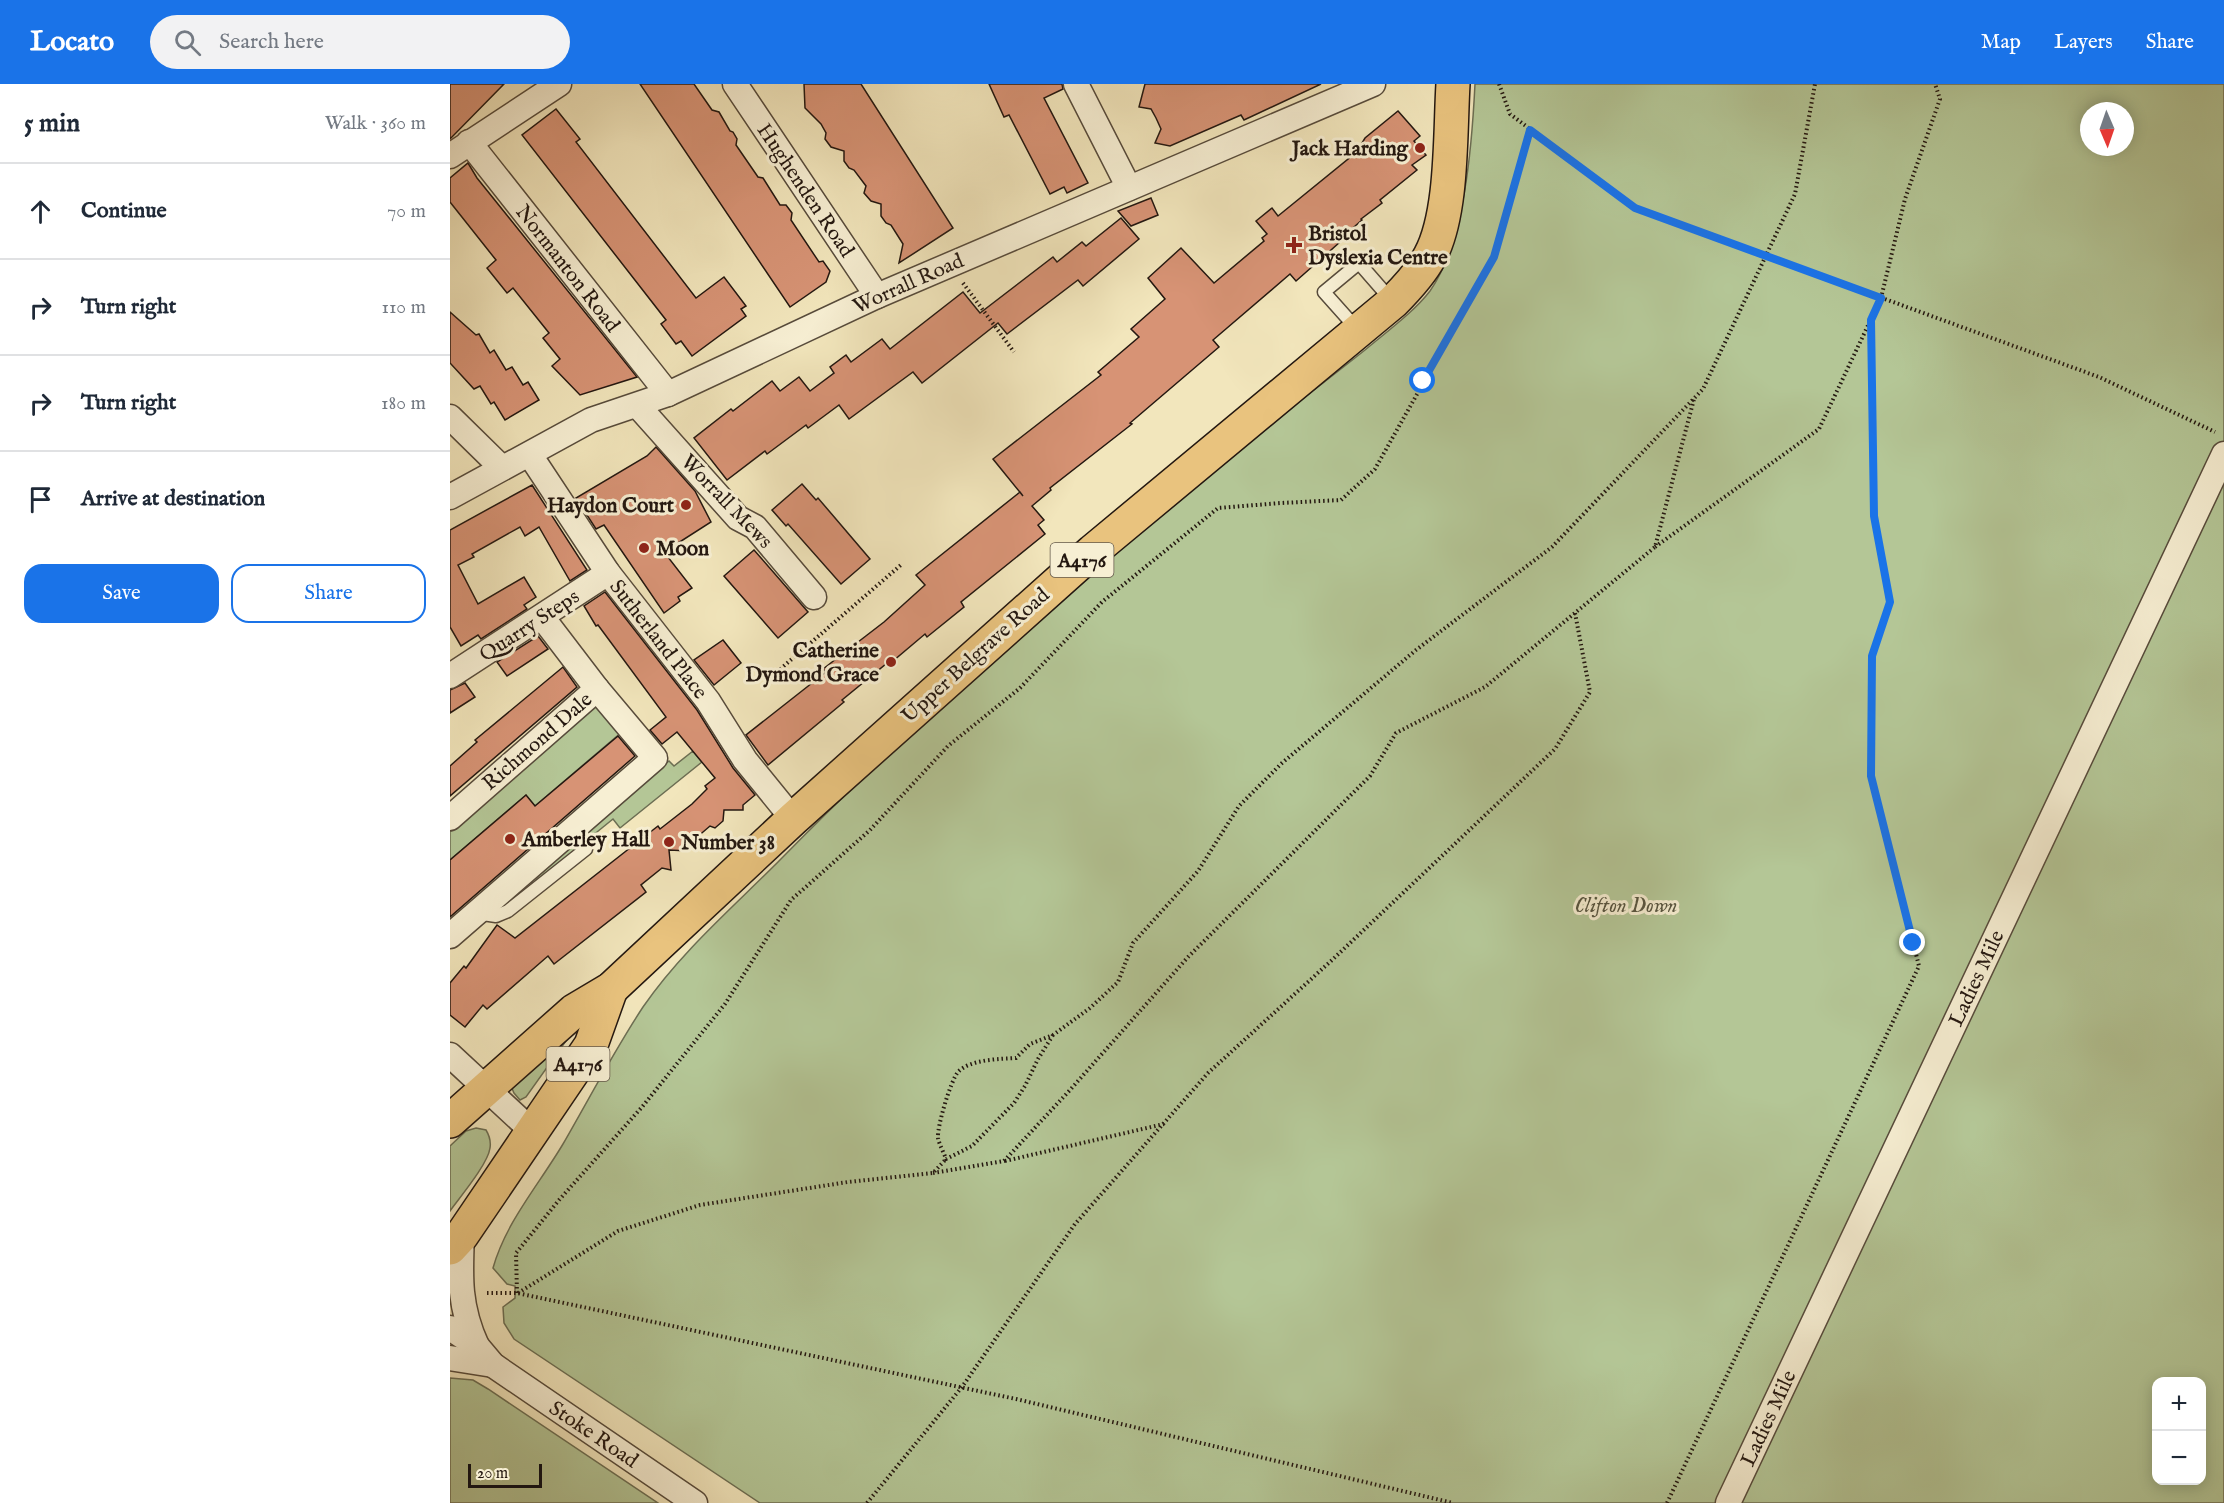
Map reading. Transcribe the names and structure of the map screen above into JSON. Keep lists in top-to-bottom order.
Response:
{
  "streets": {
    "main road": ["A4176", "Upper Belgrave Road"],
    "street": [
      "Hughenden Road",
      "Normanton Road",
      "Worrall Road",
      "Worrall Mews",
      "Quarry Steps",
      "Sutherland Place",
      "Richmond Dale",
      "Ladies Mile",
      "Stoke Road"
    ]
  },
  "crossings": [
    ["Hughenden Road", "Worrall Road"],
    ["Normanton Road", "Worrall Road"],
    ["Worrall Road", "Worrall Mews"],
    ["Worrall Road", "Sutherland Place"],
    ["Quarry Steps", "Sutherland Place"],
    ["Sutherland Place", "Upper Belgrave Road"],
    ["Upper Belgrave Road", "Stoke Road"]
  ],
  "parks": ["Clifton Down"],
  "places": {
    "other": [
      "Jack Harding",
      "Haydon Court",
      "Moon",
      "Catherine Dymond Grace",
      "Amberley Hall",
      "Number 38"
    ],
    "health": ["Bristol Dyslexia Centre"]
  },
  "scale_bar": "20 m",
  "north": "bottom",
  "page": {
    "header": "Locato",
    "search": "Search here",
    "nav": ["Map", "Layers", "Share"],
    "heading": ["5 min", "Walk · 360 m"],
    "list": [
      ["Continue", "70 m"],
      ["Turn right", "110 m"],
      ["Turn right", "180 m"],
      "Arrive at destination"
    ],
    "buttons": ["Save", "Share"],
    "map_buttons": ["+", "−"],
    "scale": "20 m"
  }
}
